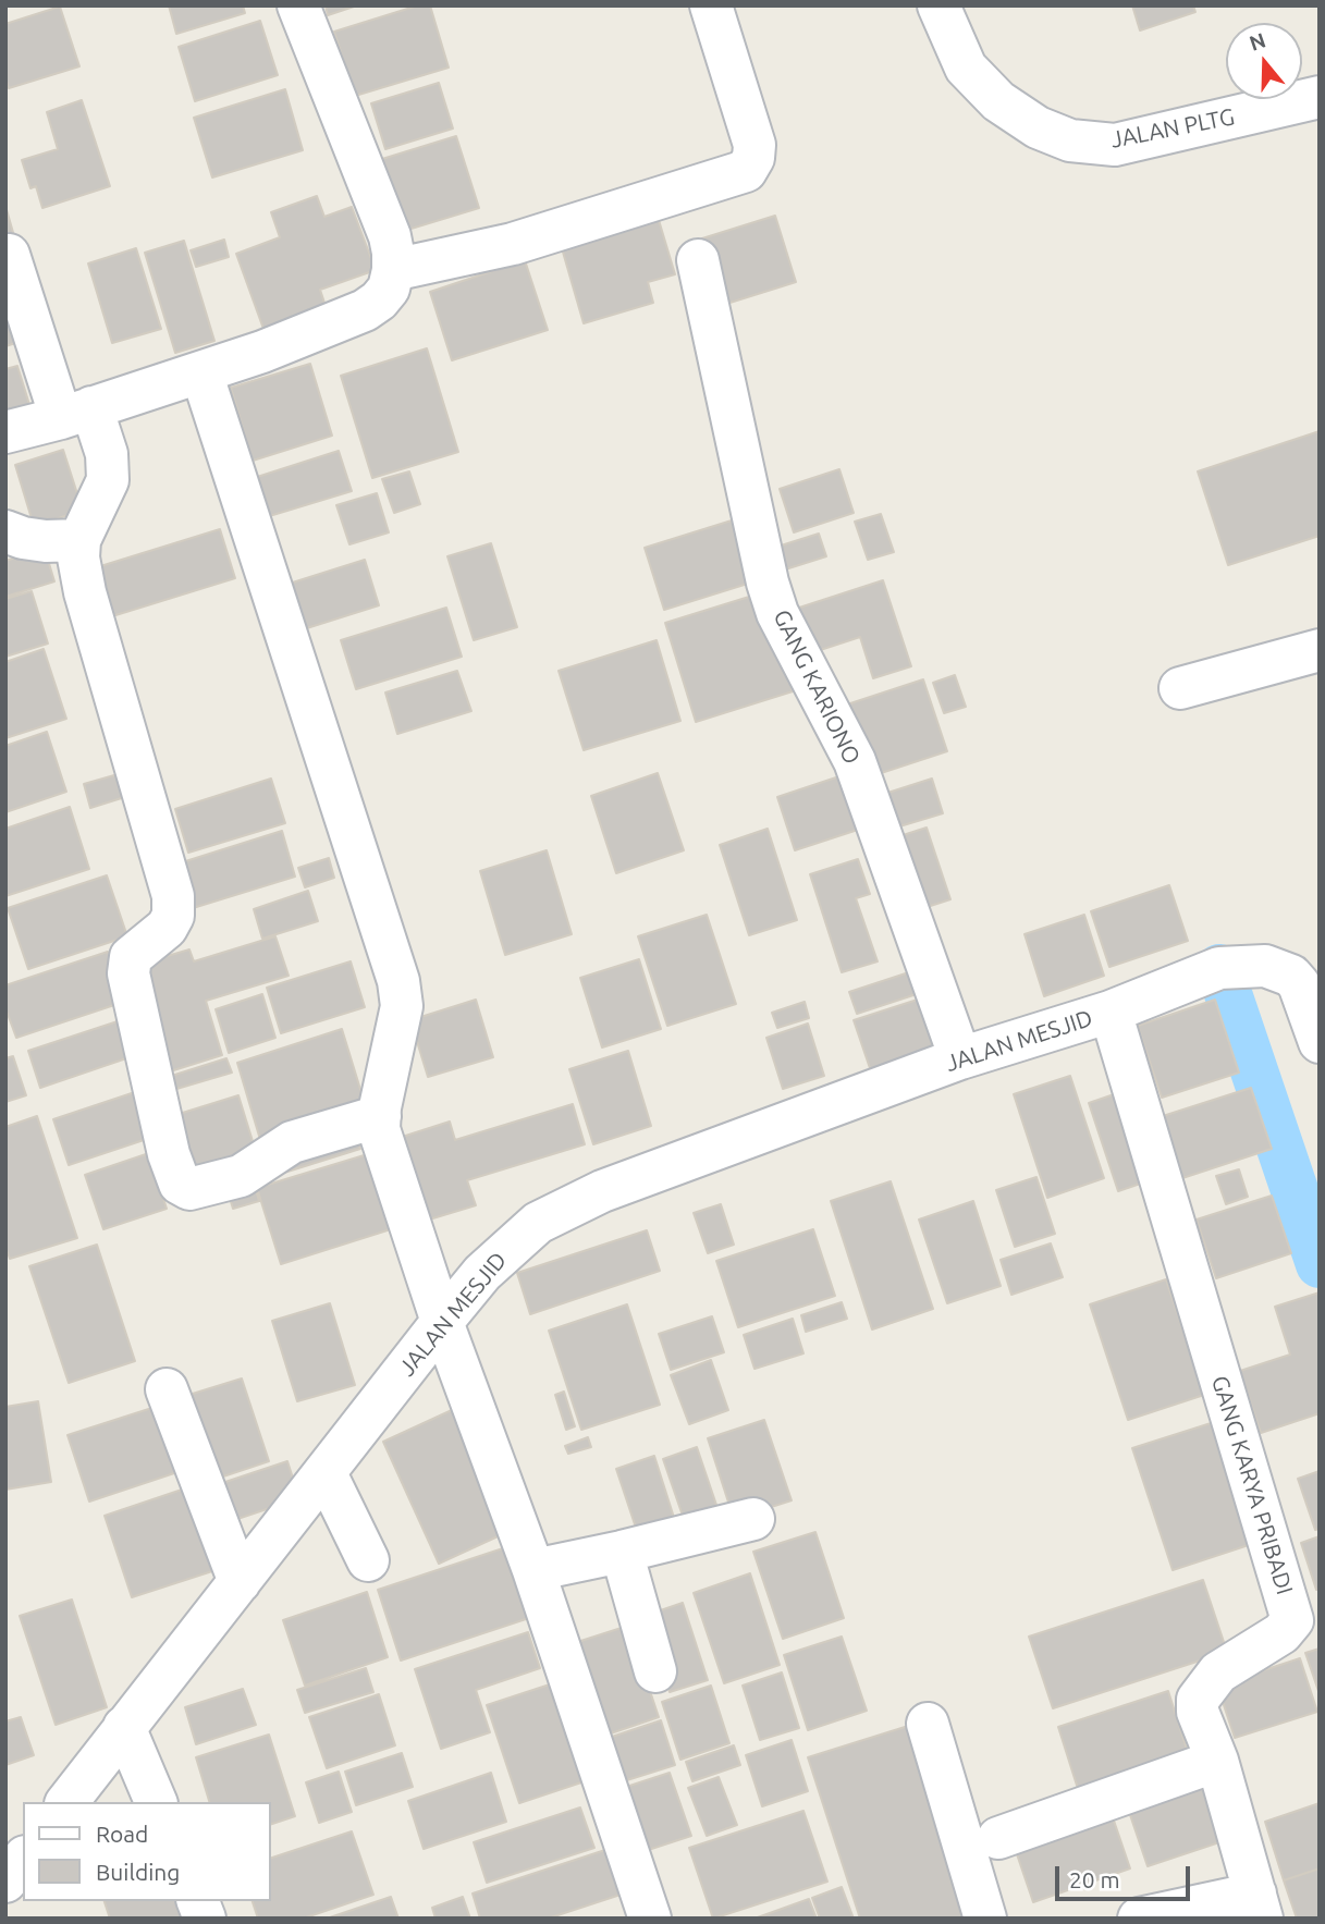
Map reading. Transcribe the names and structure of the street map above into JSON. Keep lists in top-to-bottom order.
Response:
{
  "streets": {
    "street": [
      "JALAN PLTG",
      "GANG KARIONO",
      "JALAN MESJID",
      "GANG KARYA PRIBADI"
    ]
  },
  "crossings": [
    ["GANG KARIONO", "JALAN MESJID"],
    ["JALAN MESJID", "GANG KARYA PRIBADI"]
  ],
  "legend": ["Road", "Building"],
  "scale_bar": "20 m",
  "north": "top"
}
